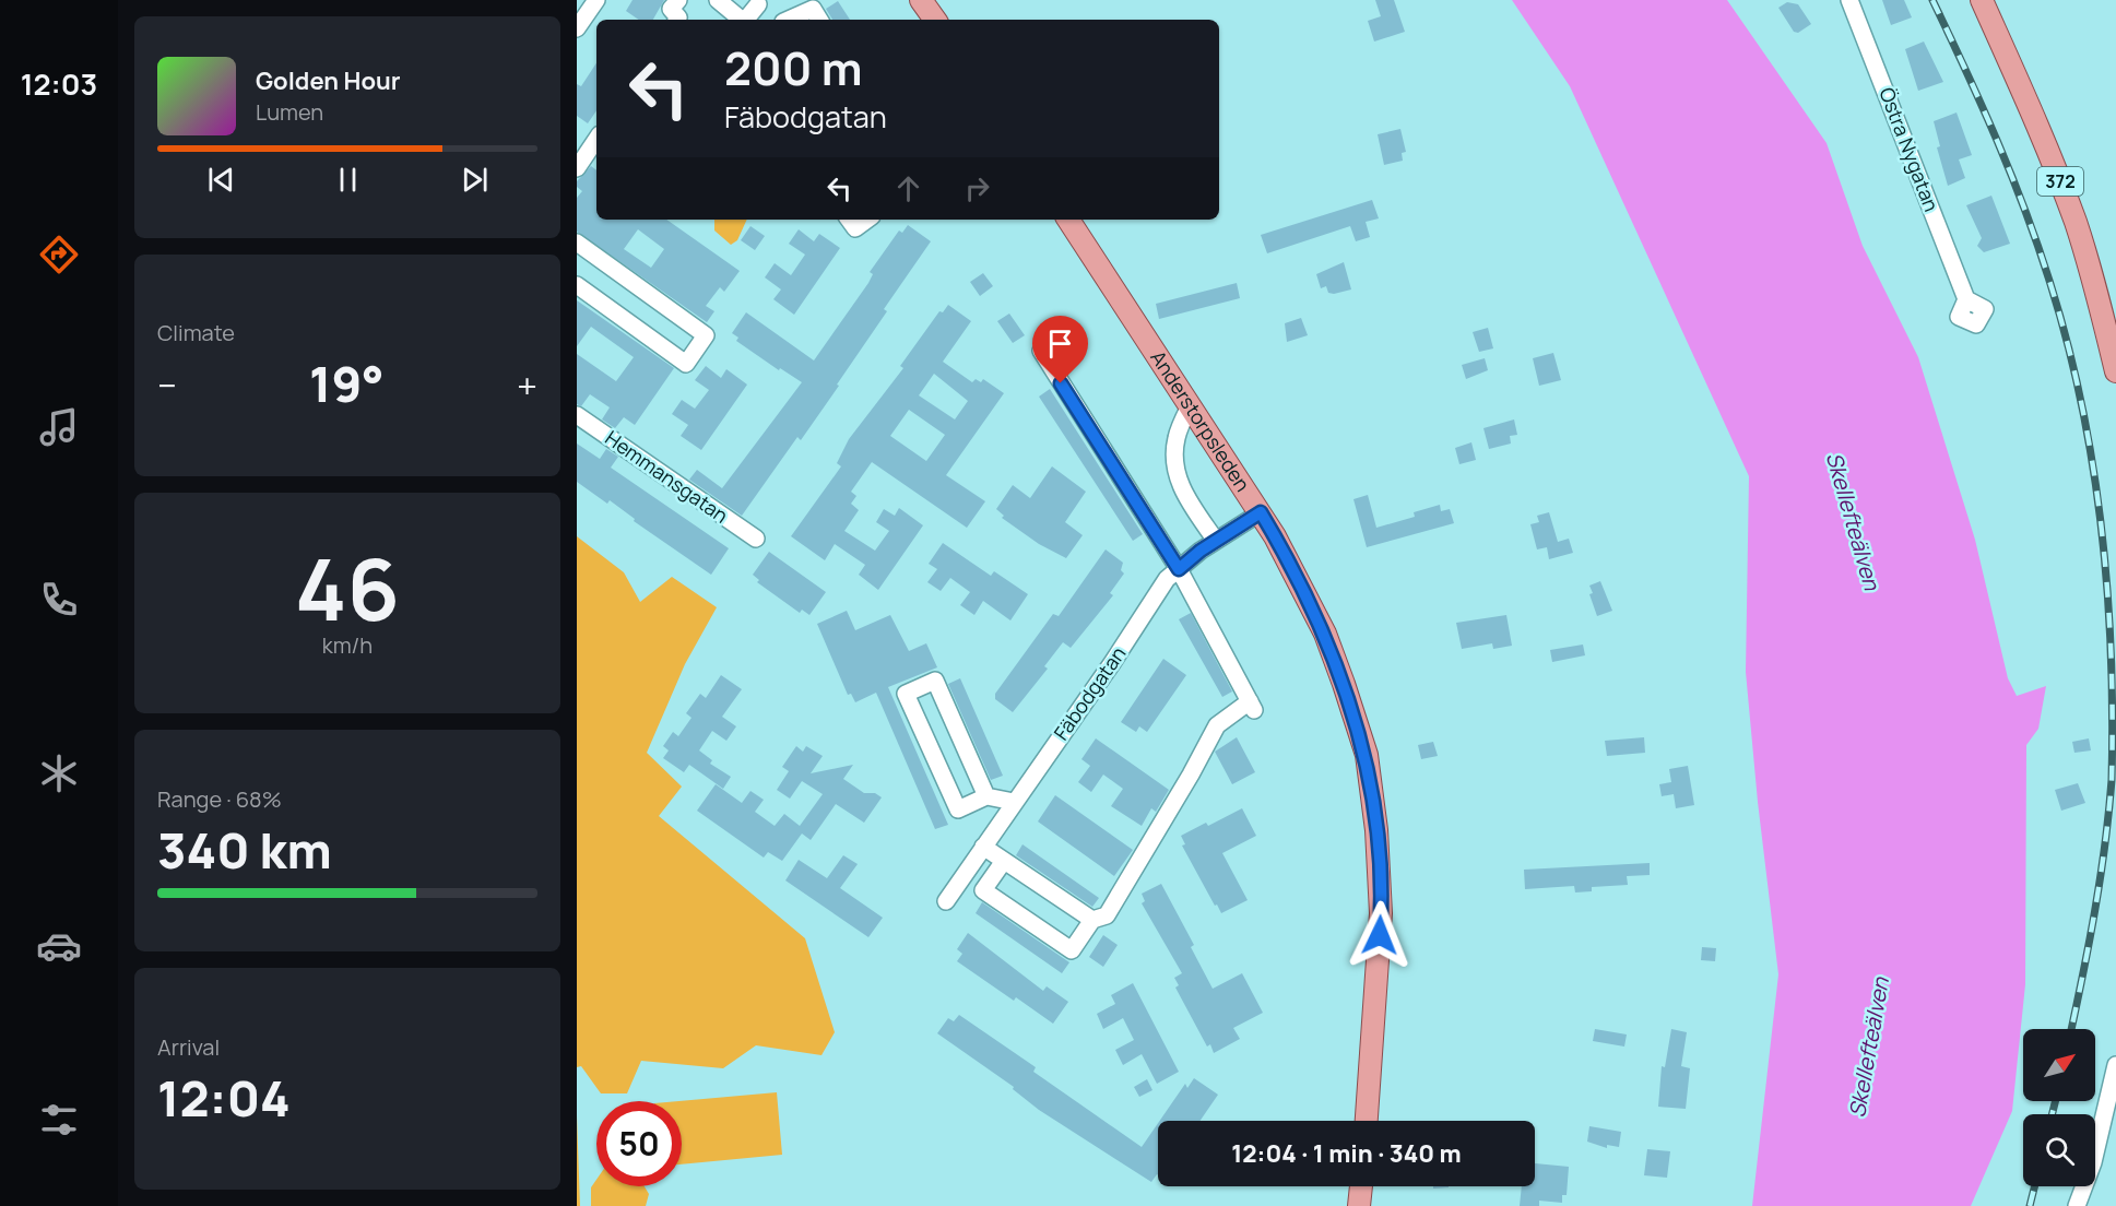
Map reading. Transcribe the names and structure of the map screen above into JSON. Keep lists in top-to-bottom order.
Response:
{
  "streets": {
    "main road": ["372", "Anderstorpsleden"],
    "street": ["Östra Nygatan", "Hemmansgatan", "Fäbodgatan"]
  },
  "crossings": [
    ["Anderstorpsleden", "Fäbodgatan"]
  ],
  "water": ["Skellefteälven"],
  "north": "top right",
  "page": {
    "tabs": "12:03",
    "turn": ["200 m", "Fäbodgatan"],
    "song": ["Golden Hour", "Lumen"],
    "tile": [
      "Climate",
      ["46", "km/h"],
      ["Range · 68%", "340 km"],
      ["Arrival", "12:04"]
    ],
    "heat": ["−", "19°", "+"],
    "limit": "50",
    "trip": "12:04 · 1 min · 340 m"
  }
}
